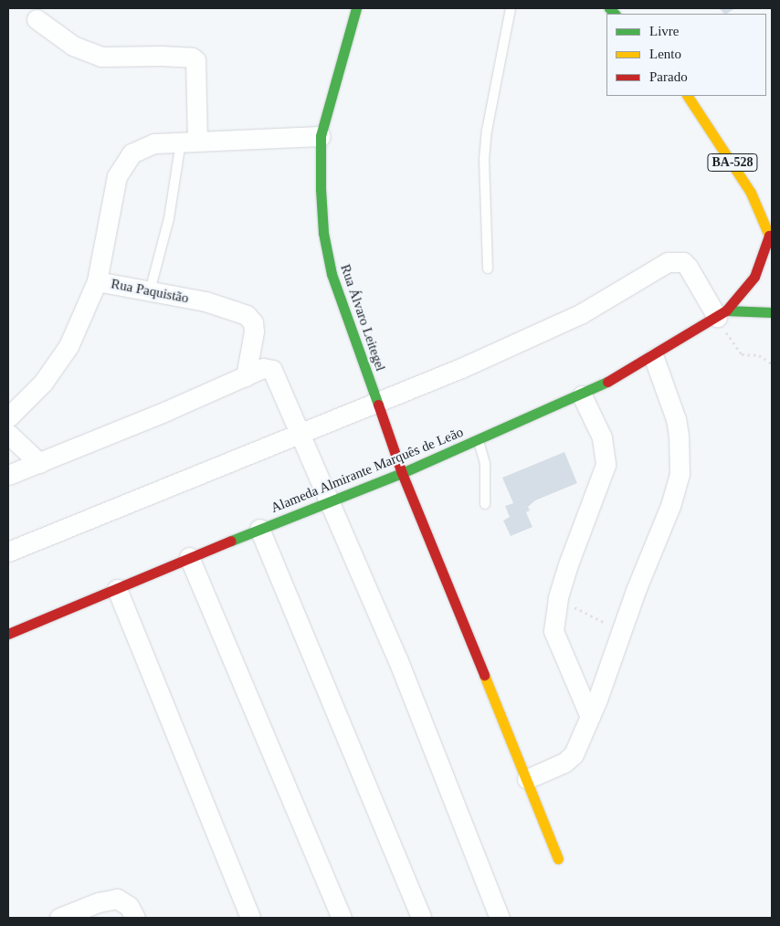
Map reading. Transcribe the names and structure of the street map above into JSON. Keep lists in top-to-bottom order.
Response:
{
  "streets": {
    "main road": ["BA-528", "Rua Álvaro Leitegel", "Alameda Almirante Marquês de Leão"],
    "street": ["Rua Paquistão"]
  },
  "crossings": [
    ["BA-528", "Alameda Almirante Marquês de Leão"],
    ["Rua Álvaro Leitegel", "Alameda Almirante Marquês de Leão"]
  ],
  "legend": ["Livre", "Lento", "Parado"]
}
